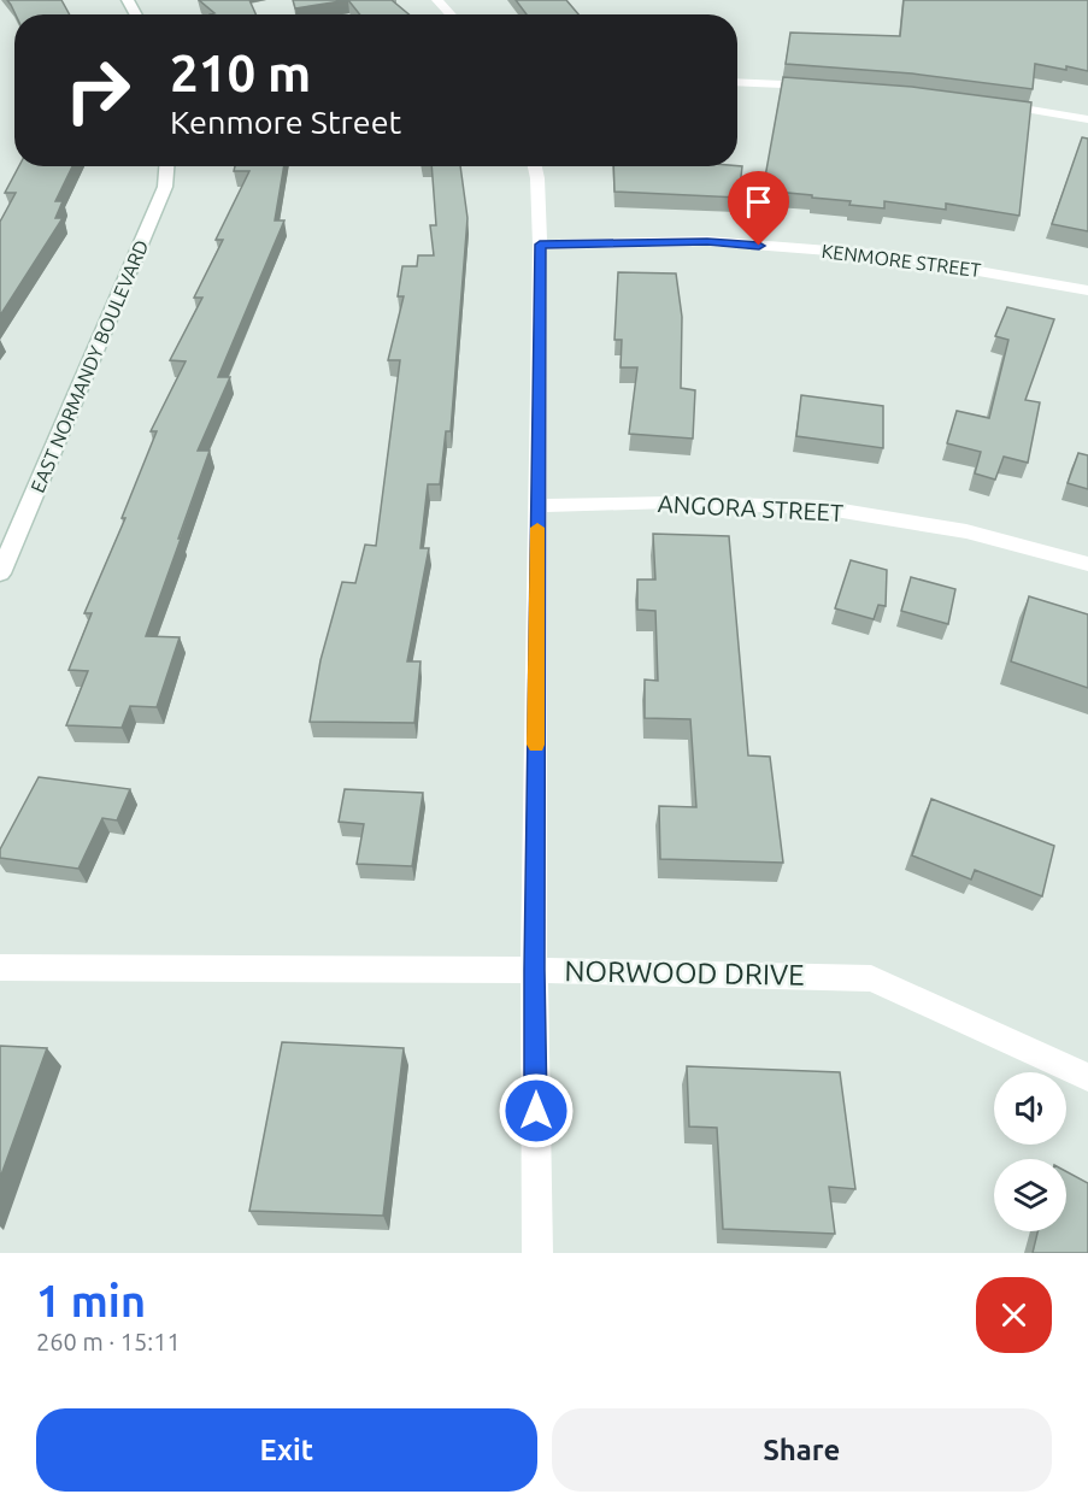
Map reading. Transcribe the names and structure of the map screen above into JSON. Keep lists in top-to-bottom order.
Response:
{
  "streets": {
    "street": [
      "KENMORE STREET",
      "EAST NORMANDY BOULEVARD",
      "ANGORA STREET",
      "NORWOOD DRIVE"
    ]
  },
  "page": {
    "turn": ["210 m", "Kenmore Street"],
    "heading": ["1 min", "260 m · 15:11"],
    "buttons": ["Exit", "Share"]
  }
}
